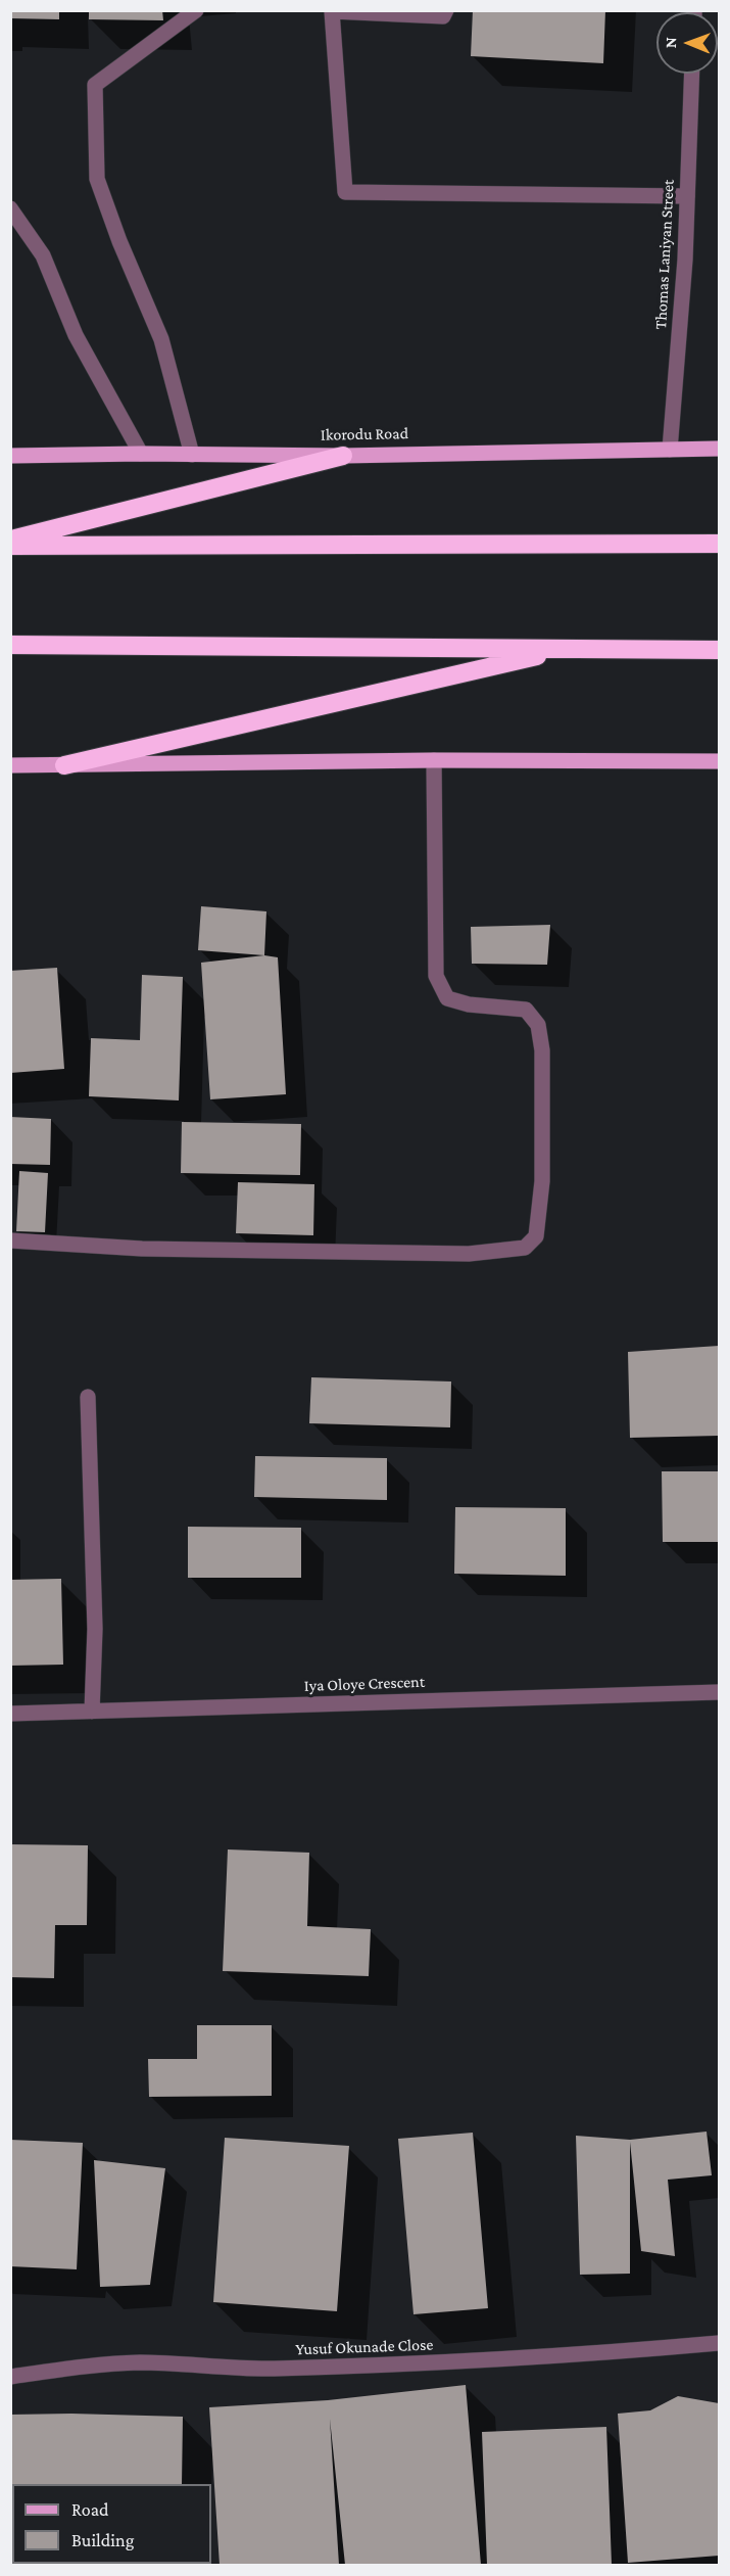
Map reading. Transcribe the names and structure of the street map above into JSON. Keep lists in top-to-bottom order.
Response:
{
  "streets": {
    "main road": ["Ikorodu Road"],
    "street": ["Thomas Laniyan Street", "Iya Oloye Crescent", "Yusuf Okunade Close"]
  },
  "crossings": [
    ["Thomas Laniyan Street", "Ikorodu Road"]
  ],
  "legend": ["Road", "Building"],
  "north": "left"
}
